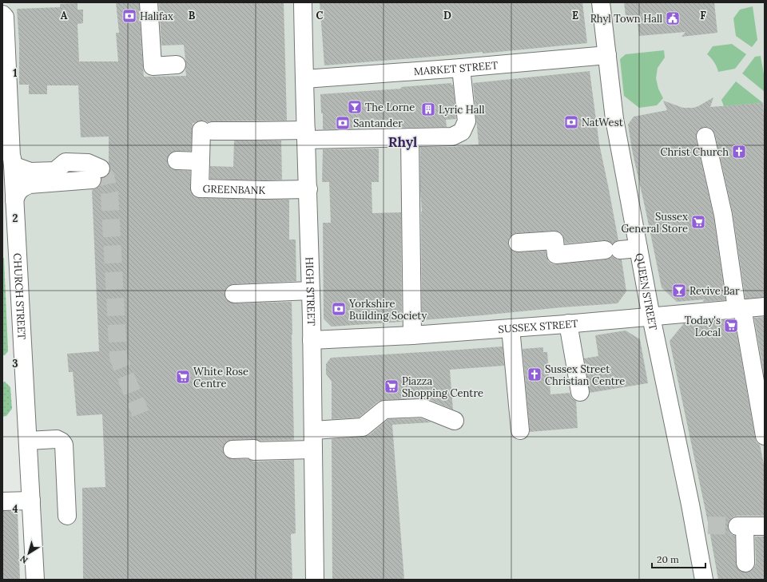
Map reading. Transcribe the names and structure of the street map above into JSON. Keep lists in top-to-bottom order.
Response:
{
  "streets": {
    "street": [
      "MARKET STREET",
      "GREENBANK",
      "HIGH STREET",
      "QUEEN STREET",
      "CHURCH STREET",
      "SUSSEX STREET"
    ]
  },
  "crossings": [
    ["MARKET STREET", "GREENBANK"],
    ["MARKET STREET", "HIGH STREET"],
    ["MARKET STREET", "QUEEN STREET"],
    ["GREENBANK", "HIGH STREET"],
    ["HIGH STREET", "SUSSEX STREET"],
    ["QUEEN STREET", "SUSSEX STREET"]
  ],
  "districts": ["Rhyl"],
  "places": {
    "bank": [
      "Halifax",
      "NatWest",
      "Santander",
      "Yorkshire Building Society"
    ],
    "public building": ["Rhyl Town Hall"],
    "bar": ["The Lorne", "Revive Bar"],
    "building": ["Lyric Hall"],
    "church": ["Christ Church", "Sussex Street Christian Centre"],
    "supermarket": [
      "Sussex General Store",
      "Today's Local",
      "White Rose Centre",
      "Piazza Shopping Centre"
    ]
  },
  "scale_bar": "20 m",
  "north": "bottom left",
  "grid": {
    "columns": [
      "A",
      "B",
      "C",
      "D",
      "E",
      "F"
    ],
    "rows": [
      "1",
      "2",
      "3",
      "4"
    ]
  }
}
